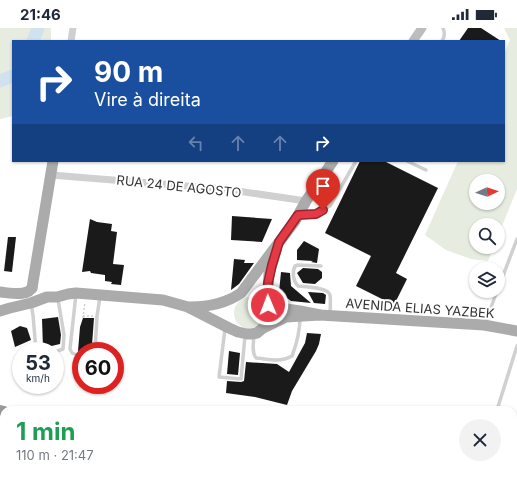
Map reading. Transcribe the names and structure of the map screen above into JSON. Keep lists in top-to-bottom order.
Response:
{
  "streets": {
    "main road": ["AVENIDA ELIAS YAZBEK"],
    "street": ["RUA 24 DE AGOSTO"]
  },
  "north": "right",
  "page": {
    "status": "21:46",
    "turn": ["90 m", "Vire à direita"],
    "speed": "53 km/h",
    "limit": "60",
    "heading": ["1 min", "110 m · 21:47"]
  }
}
